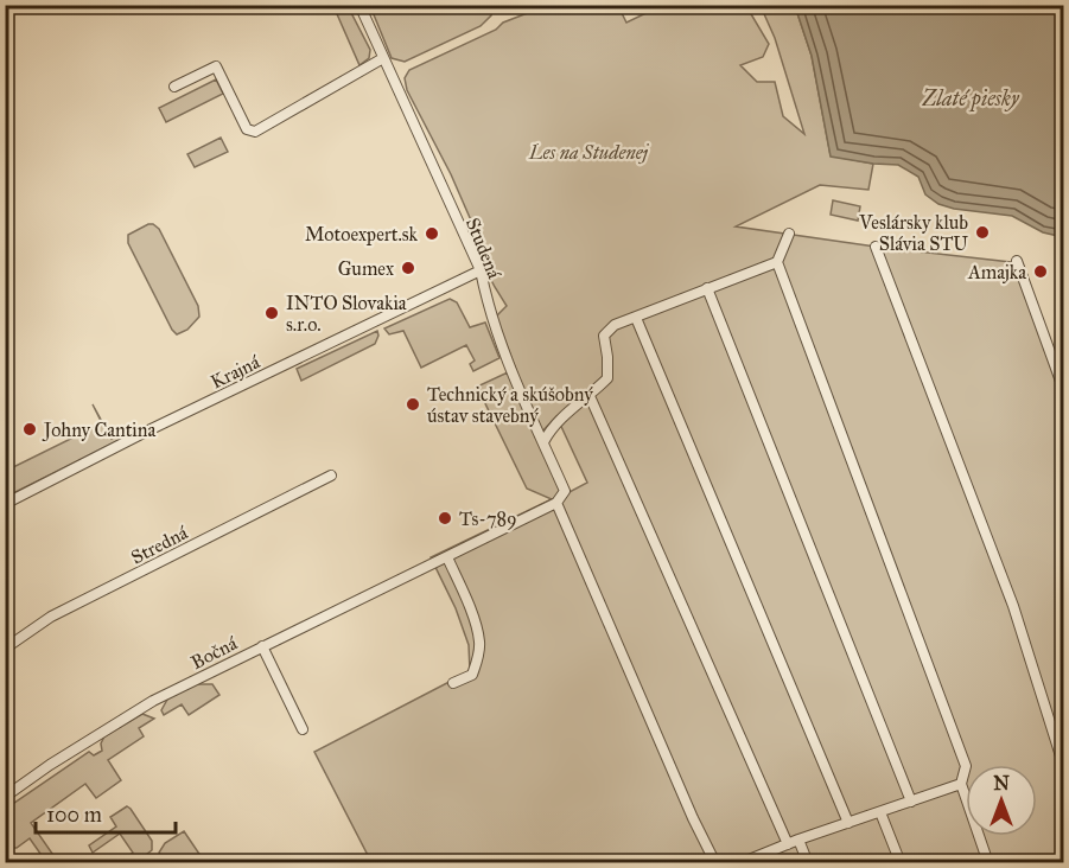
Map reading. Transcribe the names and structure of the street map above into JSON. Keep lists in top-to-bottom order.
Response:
{
  "streets": {
    "street": [
      "Studená",
      "Krajná",
      "Stredná",
      "Bočná"
    ]
  },
  "crossings": [
    ["Studená", "Krajná"],
    ["Studená", "Bočná"]
  ],
  "water": ["Zlaté piesky"],
  "parks": ["Les na Studenej"],
  "places": [
    "Veslársky klub Slávia STU",
    "Motoexpert.sk",
    "Gumex",
    "Amajka",
    "INTO Slovakia s.r.o.",
    "Technický a skúšobný ústav stavebný",
    "Johny Cantina",
    "Ts-789"
  ],
  "scale_bar": "100 m",
  "north": "top"
}
